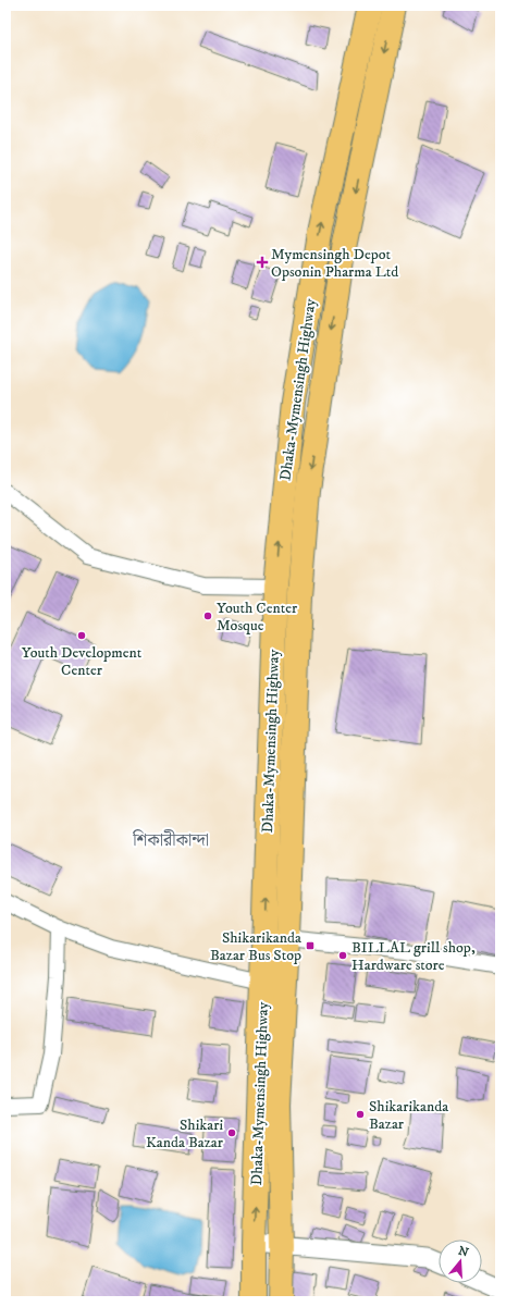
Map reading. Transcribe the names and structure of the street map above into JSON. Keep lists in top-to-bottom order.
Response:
{
  "streets": {
    "highway": ["Dhaka-Mymensingh Highway"]
  },
  "districts": ["শিকারীকান্দা"],
  "places": {
    "health": ["Mymensingh Depot Opsonin Pharma Ltd"],
    "other": [
      "Youth Center Mosque",
      "Youth Development Center",
      "BILLAL grill shop, Hardware store",
      "Shikarikanda Bazar",
      "Shikari Kanda Bazar"
    ],
    "transit": ["Shikarikanda Bazar Bus Stop"]
  },
  "north": "top"
}
